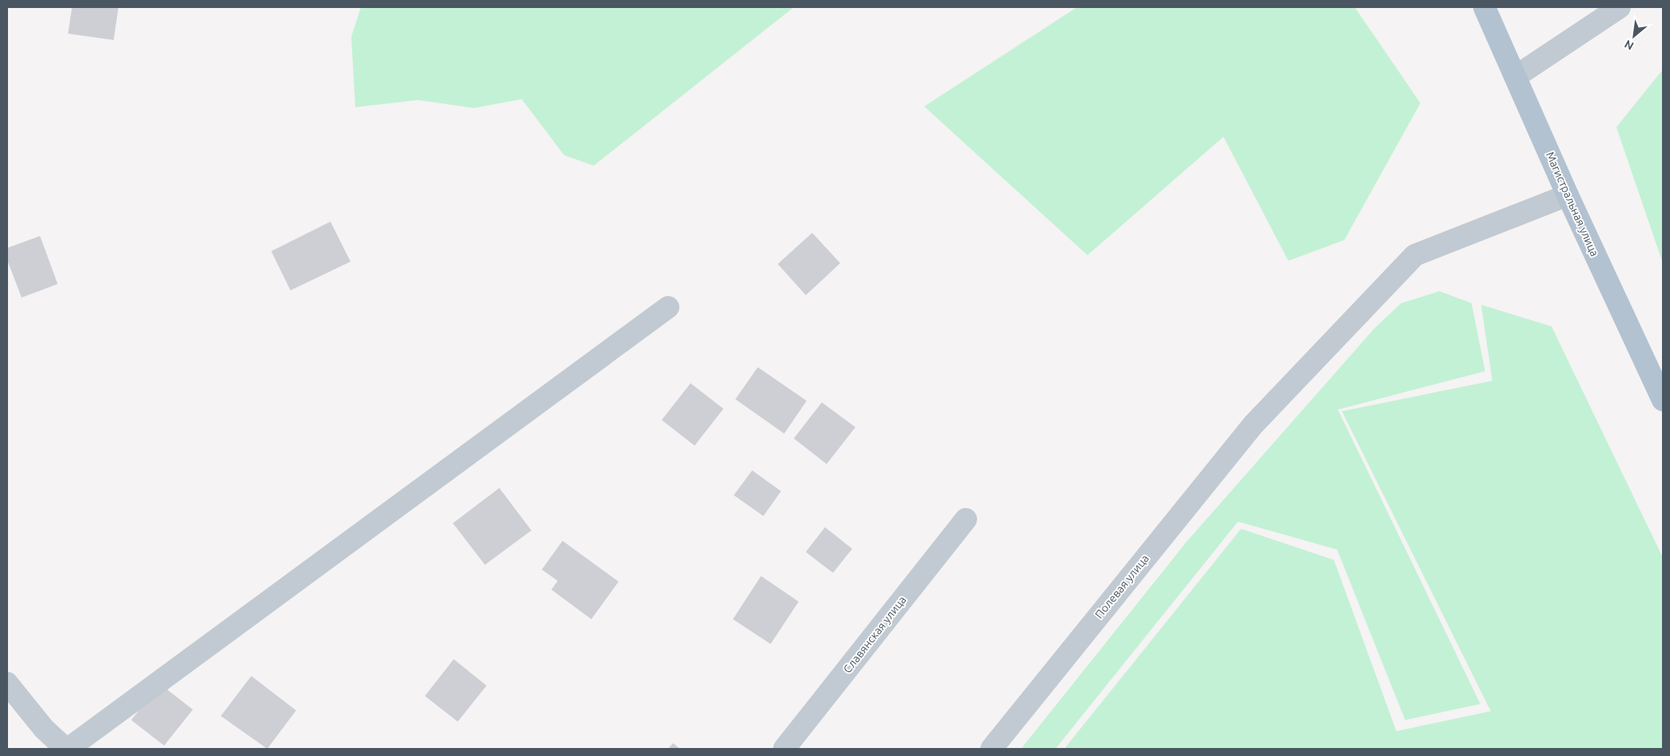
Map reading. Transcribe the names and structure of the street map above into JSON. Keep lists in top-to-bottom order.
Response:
{
  "streets": {
    "main road": ["Магистральная улица"],
    "street": ["Полевая улица", "Славянская улица"]
  },
  "crossings": [
    ["Магистральная улица", "Полевая улица"]
  ],
  "north": "bottom left"
}
